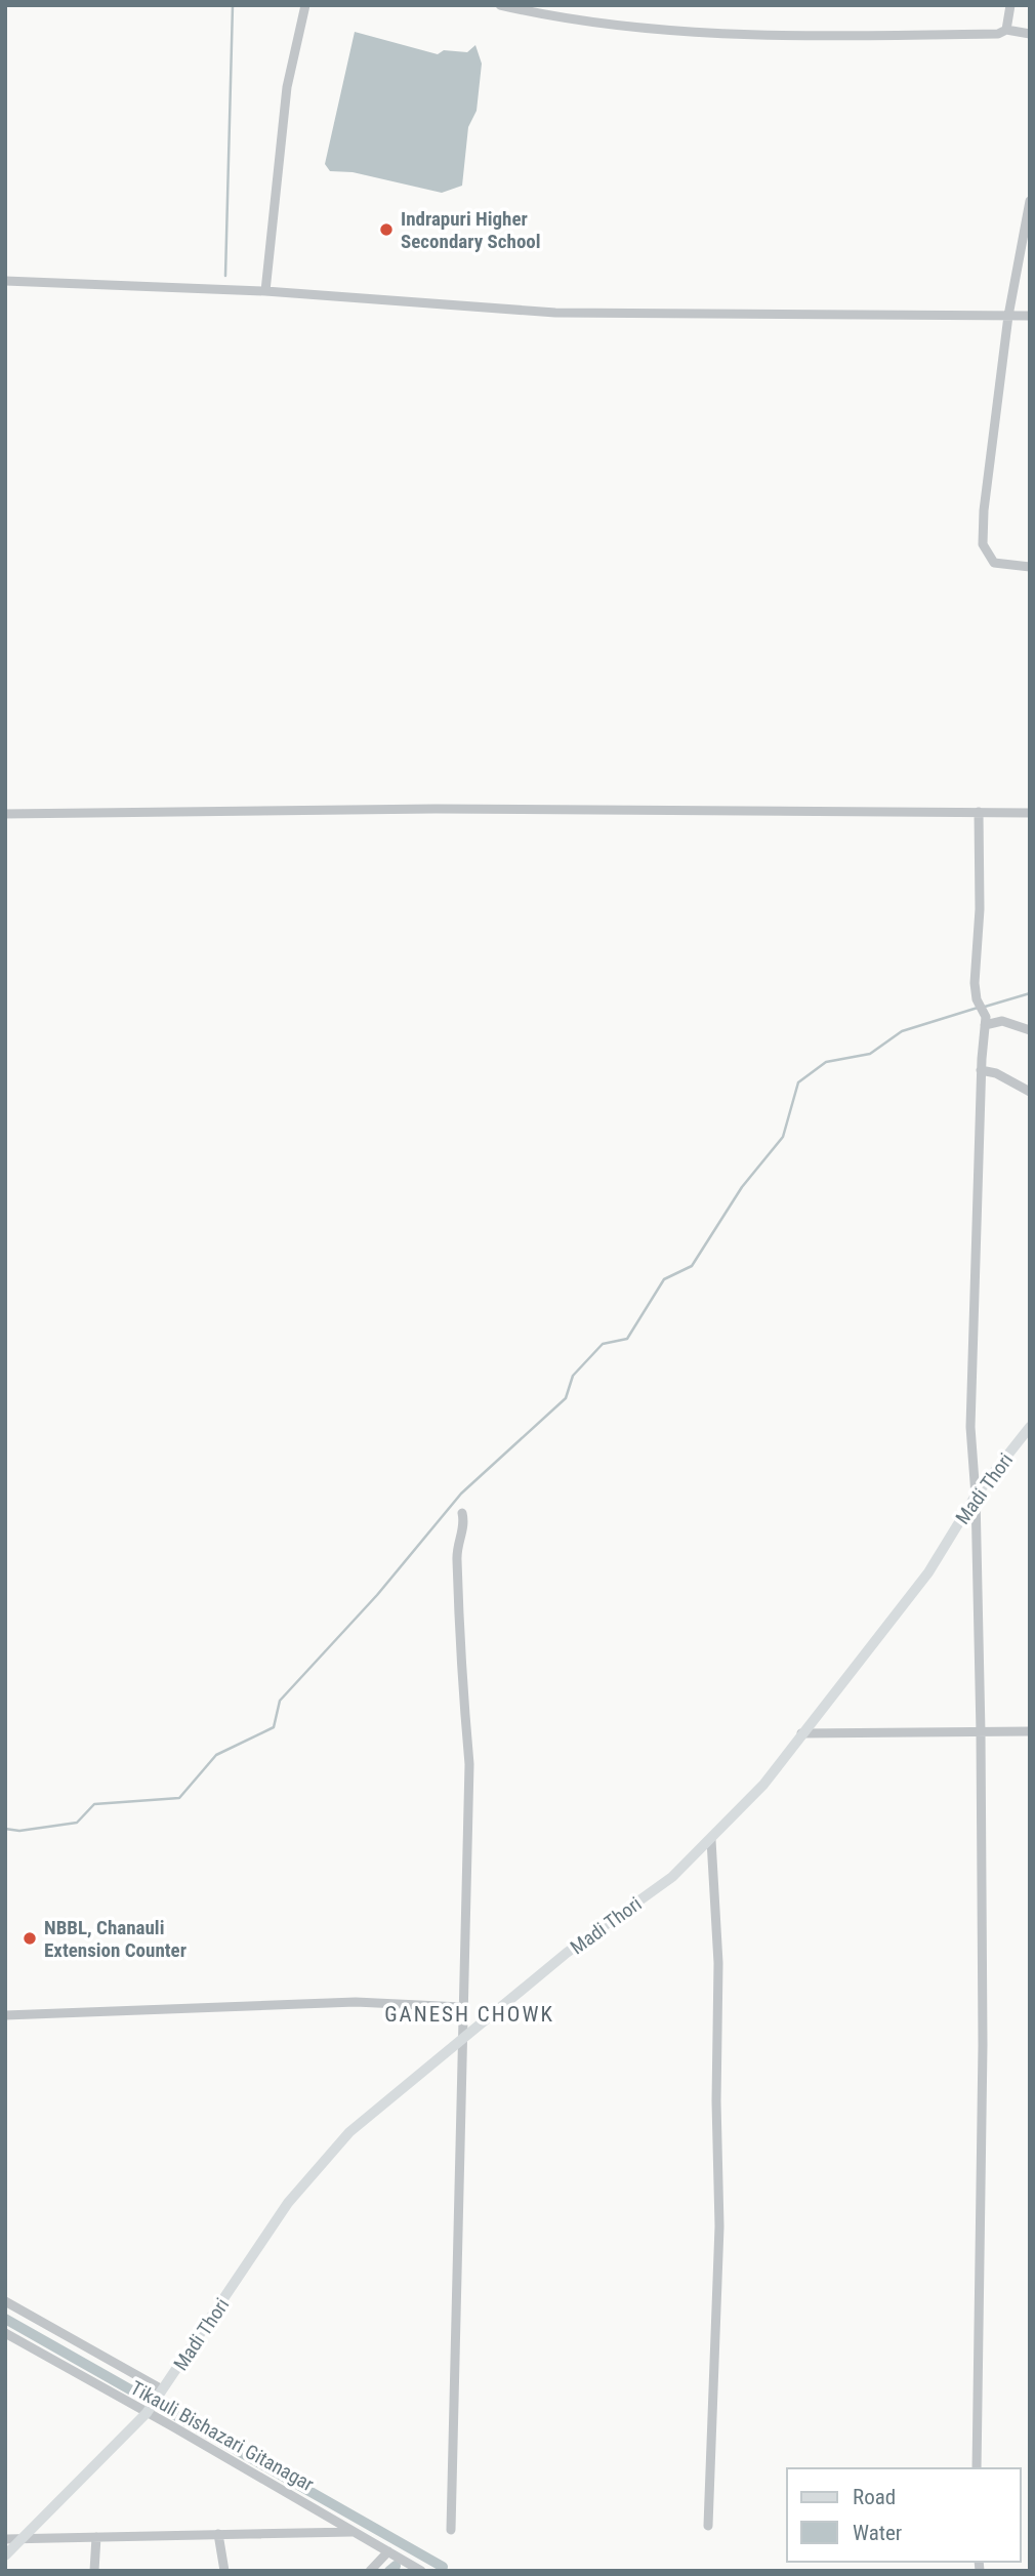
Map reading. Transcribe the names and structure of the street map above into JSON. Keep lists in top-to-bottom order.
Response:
{
  "streets": {
    "main road": ["Madi Thori"],
    "street": ["Tikauli Bishazari Gitanagar"]
  },
  "crossings": [
    ["Madi Thori", "Tikauli Bishazari Gitanagar"]
  ],
  "districts": ["GANESH CHOWK"],
  "places": ["Indrapuri Higher Secondary School", "NBBL, Chanauli Extension Counter"],
  "legend": ["Road", "Water"]
}
